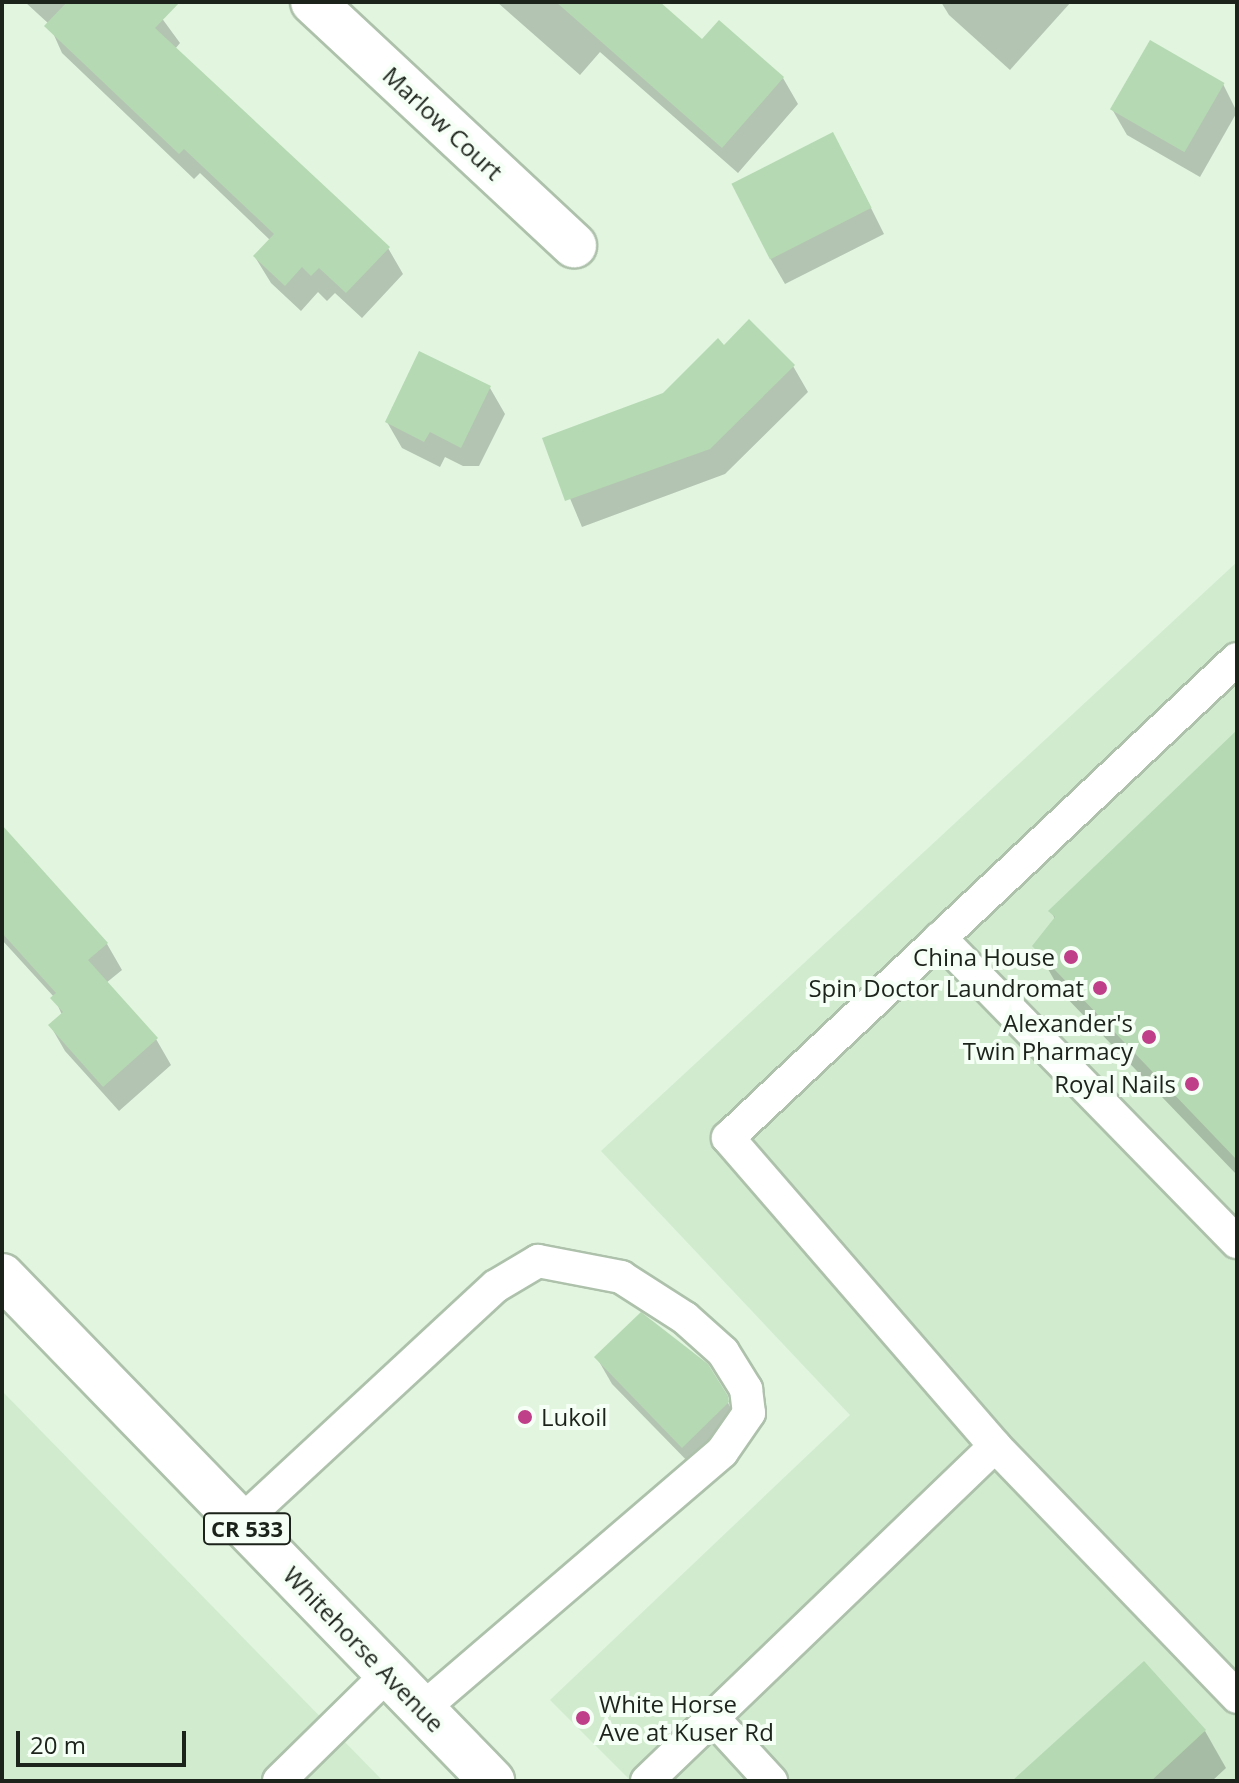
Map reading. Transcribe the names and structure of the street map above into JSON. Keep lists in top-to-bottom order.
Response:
{
  "streets": {
    "main road": ["Marlow Court", "CR 533", "Whitehorse Avenue"]
  },
  "places": [
    "China House",
    "Spin Doctor Laundromat",
    "Alexander's Twin Pharmacy",
    "Royal Nails",
    "Lukoil",
    "White Horse Ave at Kuser Rd"
  ],
  "scale_bar": "20 m"
}
